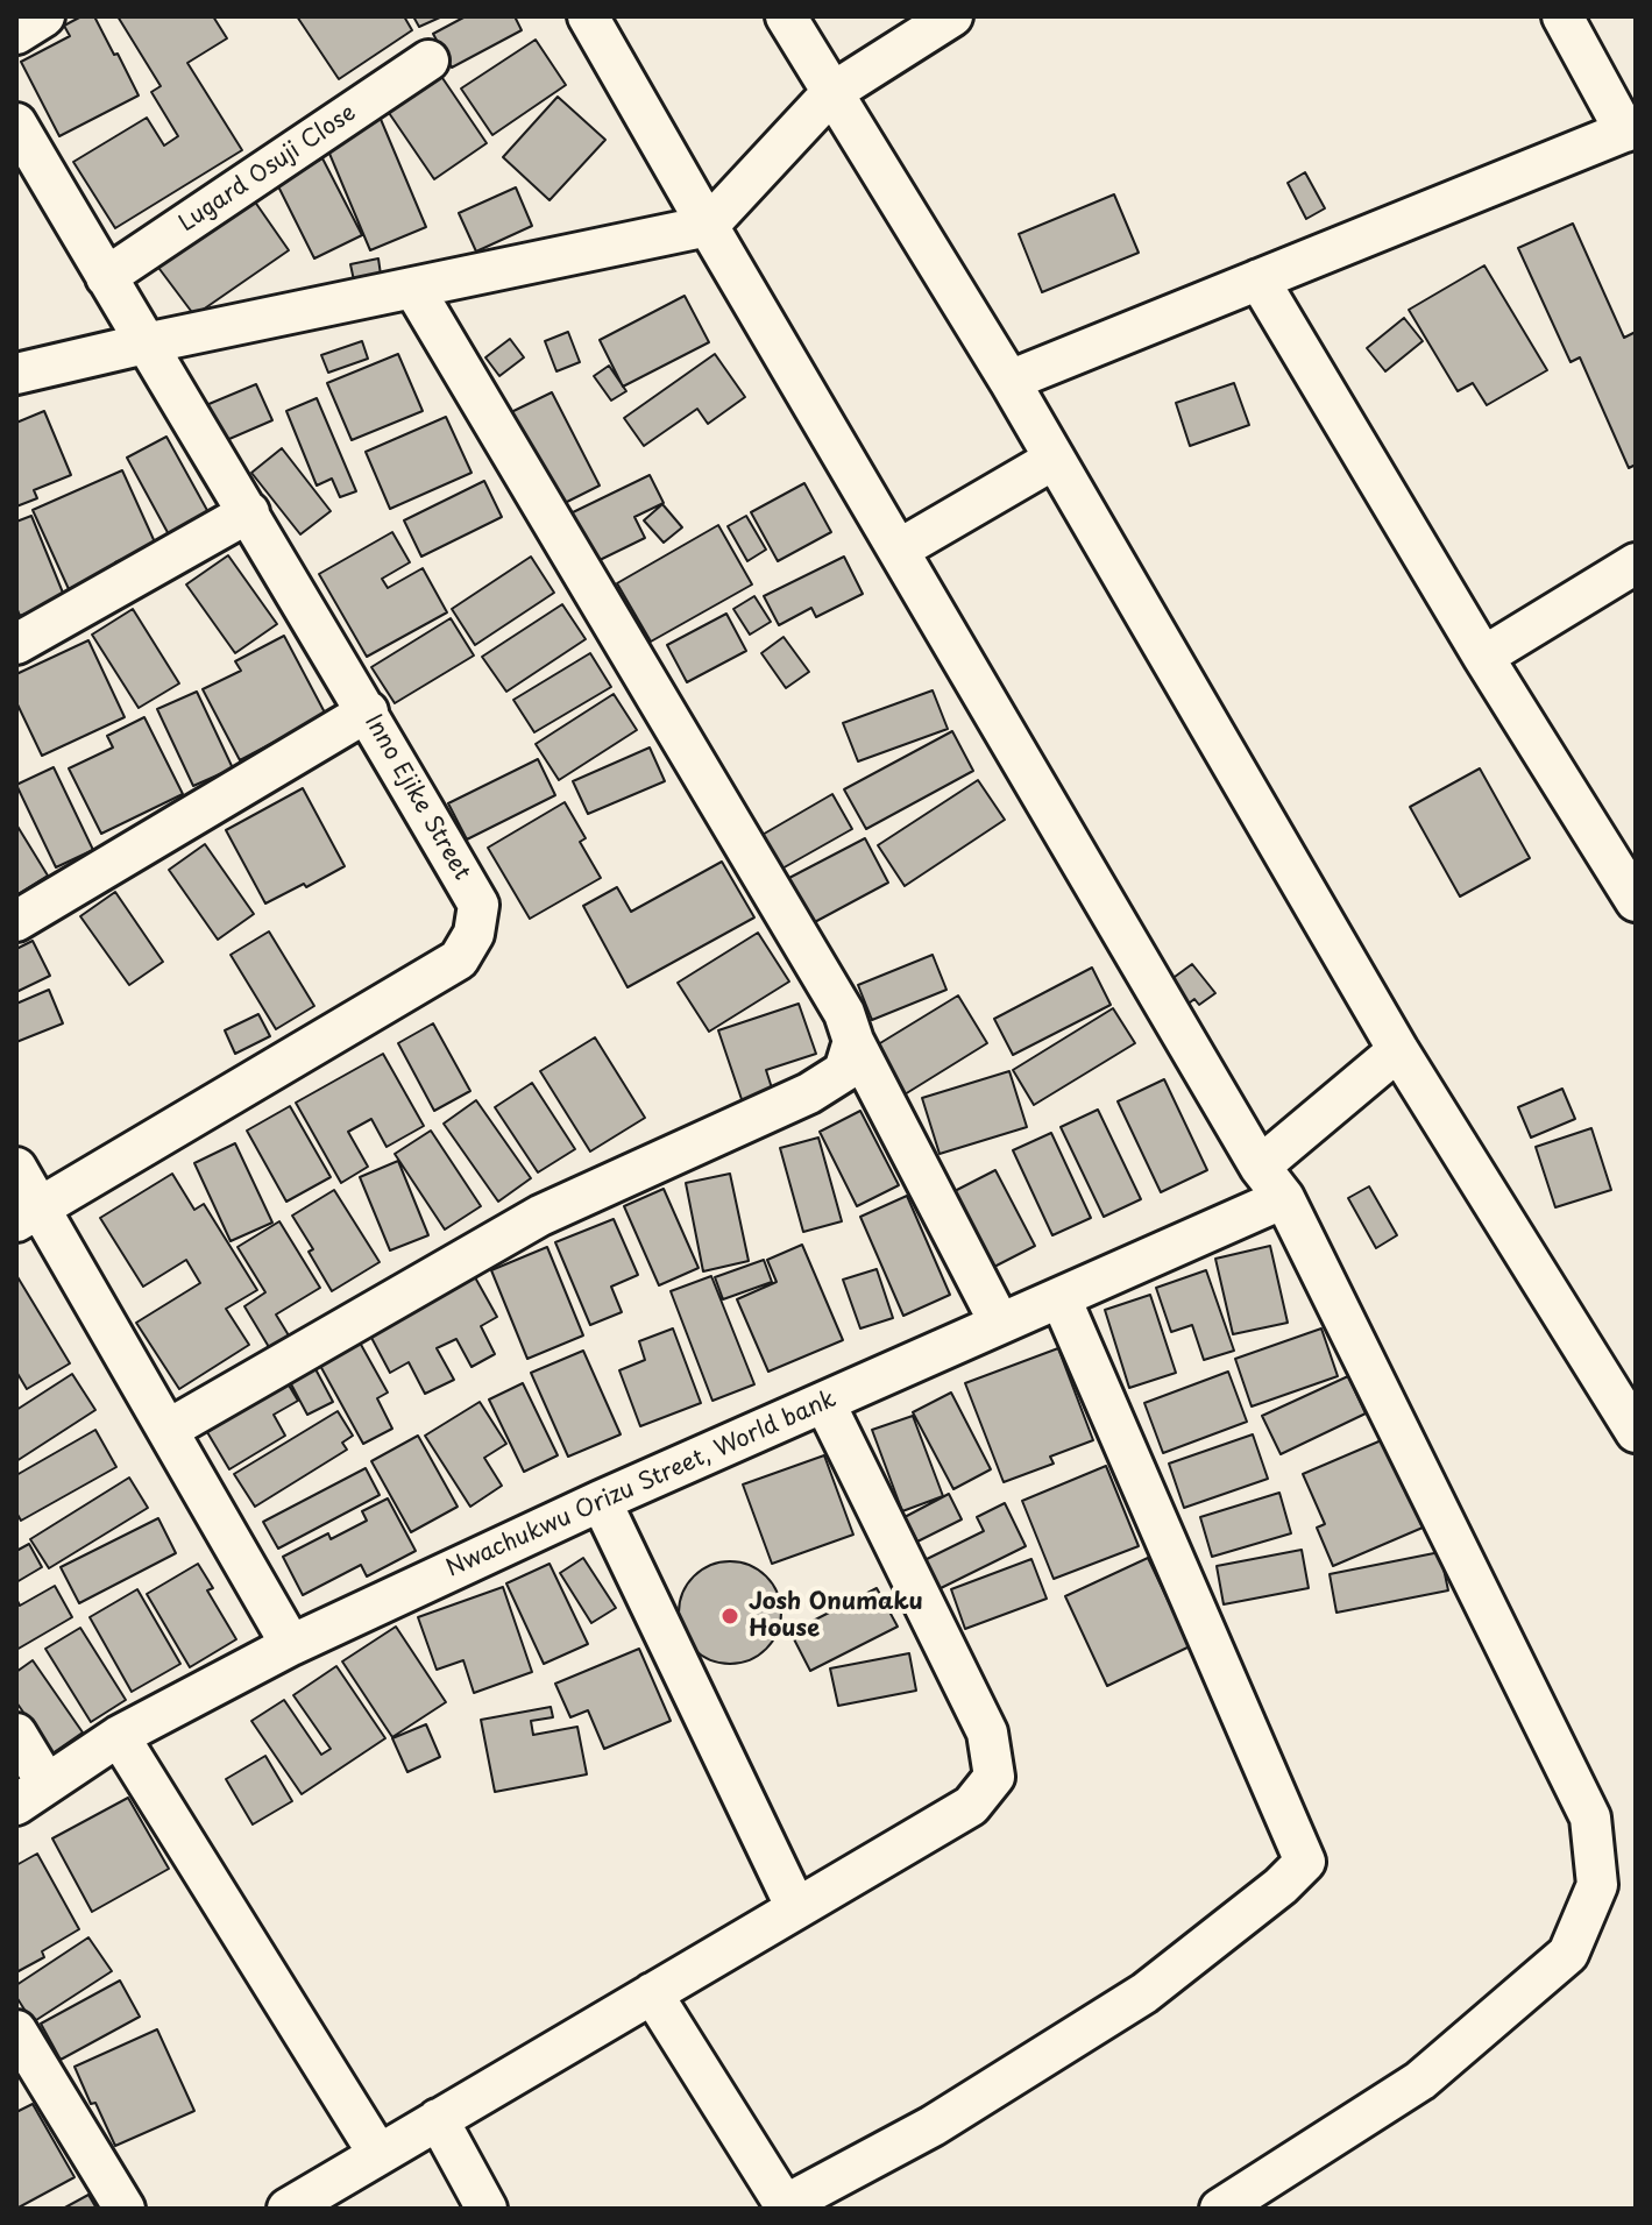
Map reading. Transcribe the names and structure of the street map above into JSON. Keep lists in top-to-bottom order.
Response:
{
  "streets": {
    "street": ["Lugard Osuji Close", "Inno Ejike Street", "Nwachukwu Orizu Street, World bank"]
  },
  "crossings": [
    ["Lugard Osuji Close", "Inno Ejike Street"]
  ],
  "places": ["Josh Onumaku House"]
}
